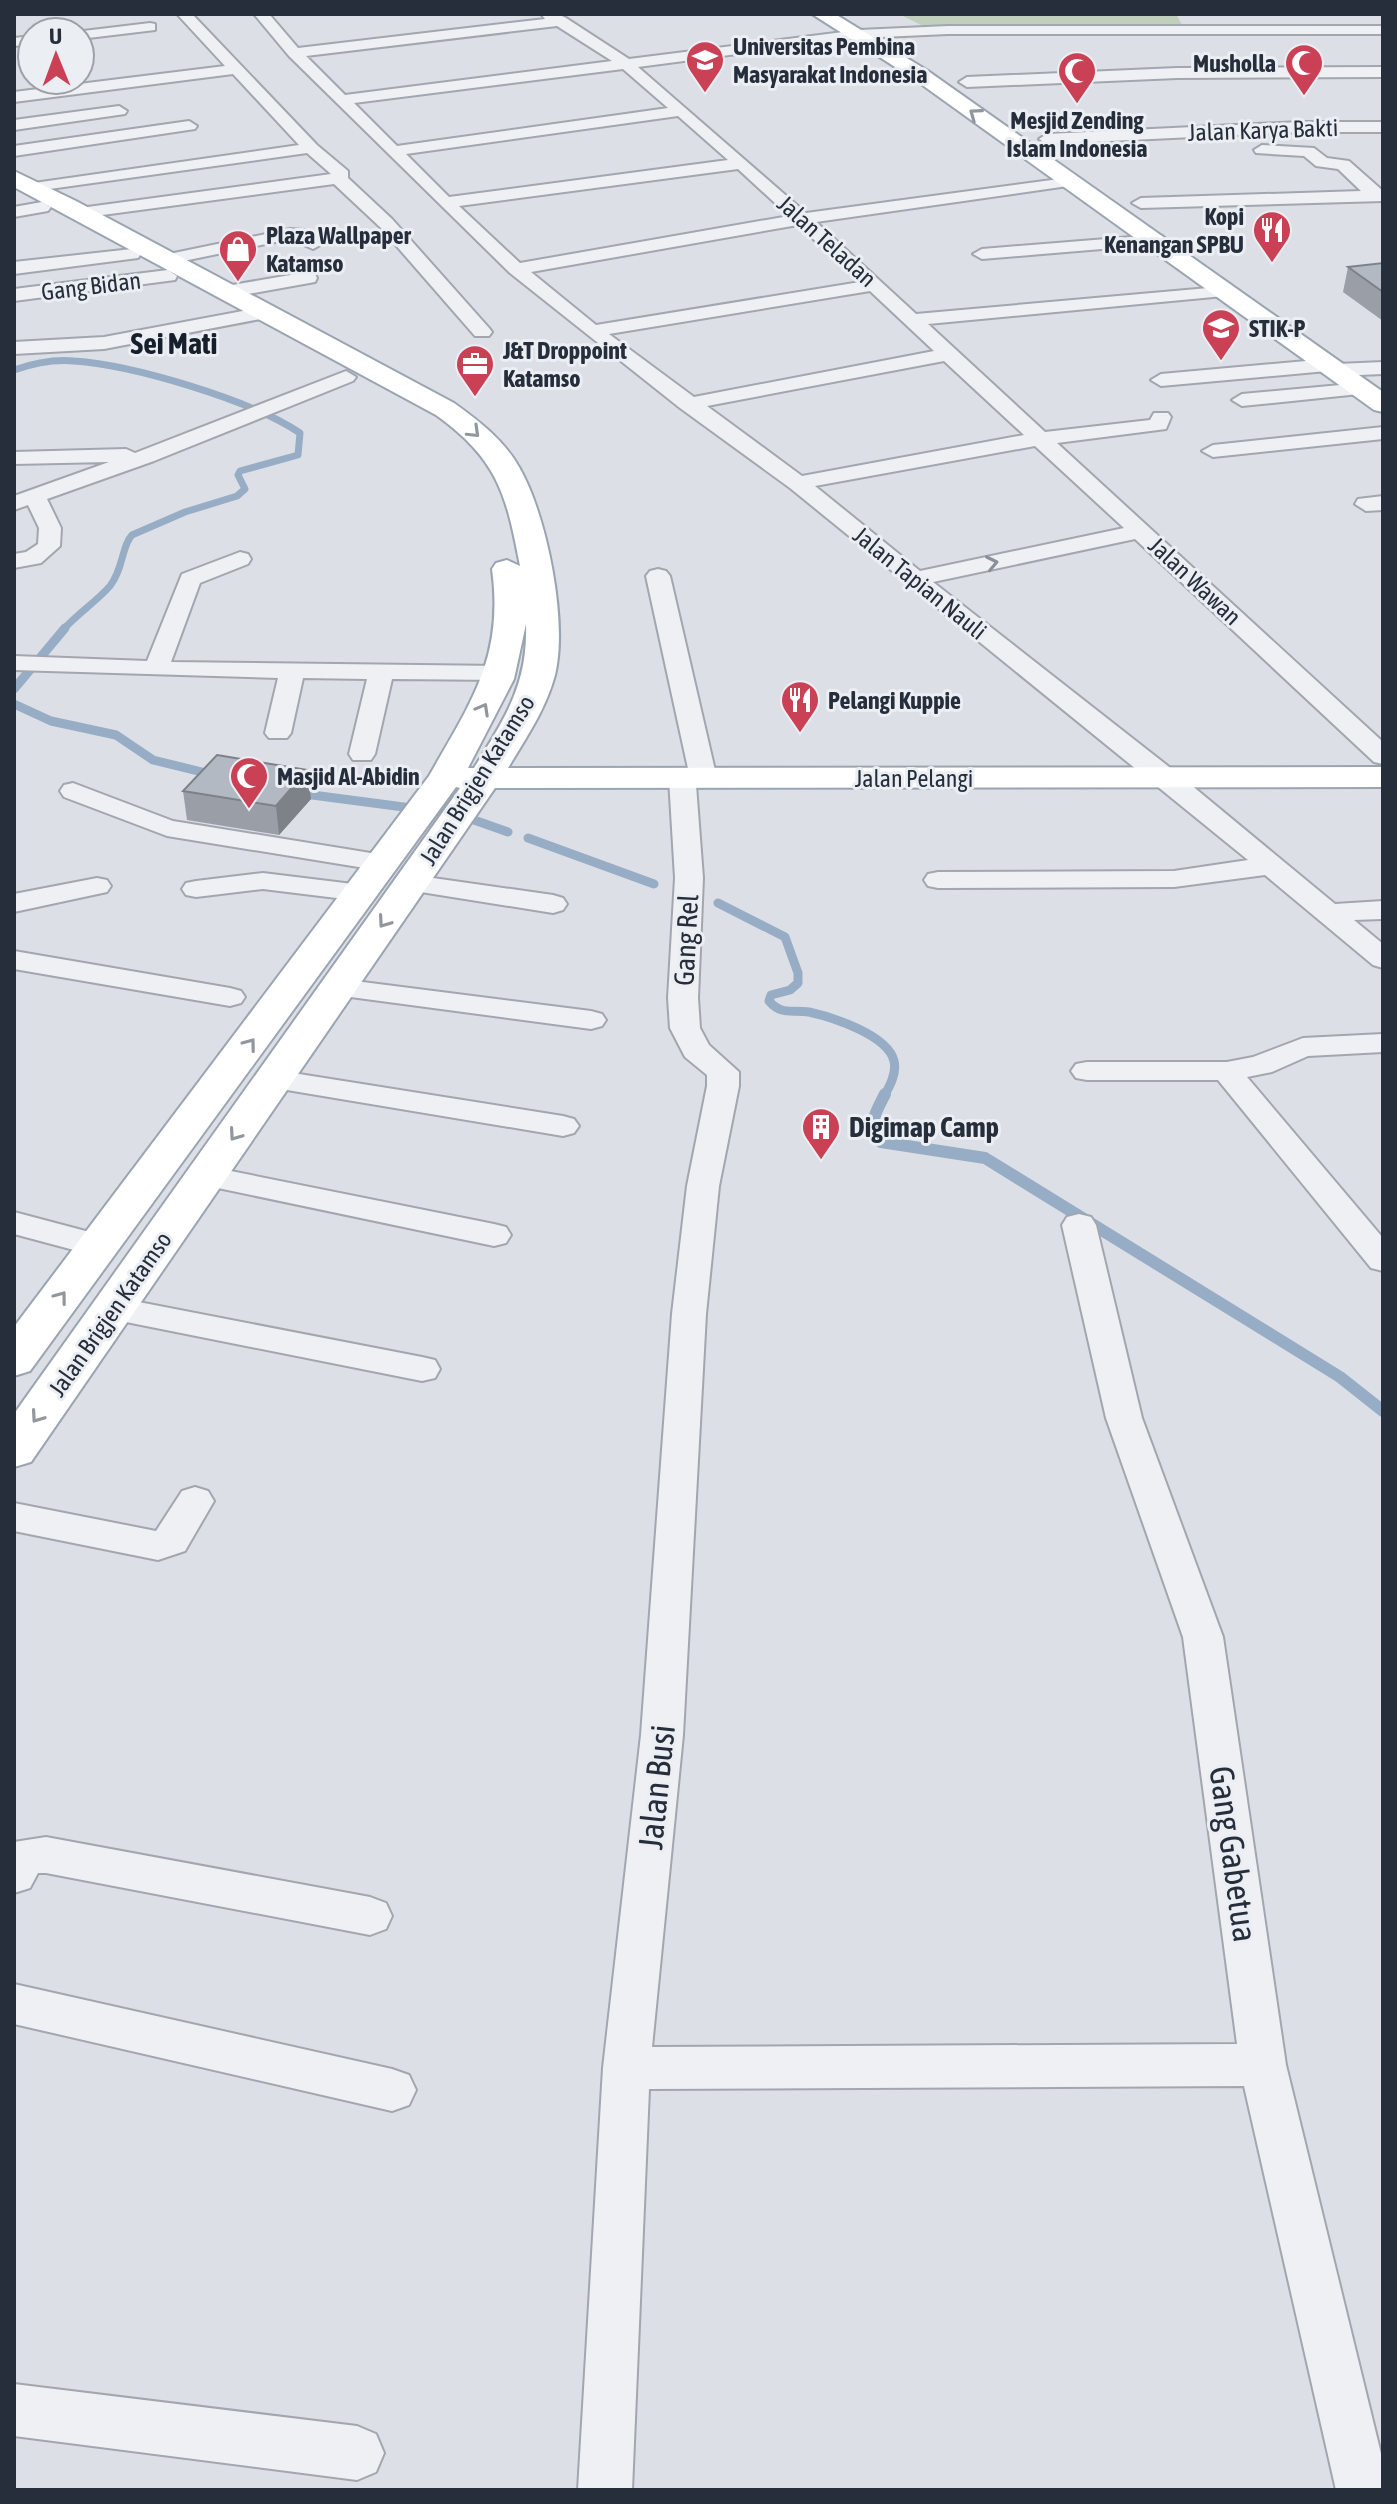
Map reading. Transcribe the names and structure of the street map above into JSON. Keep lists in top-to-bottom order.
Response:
{
  "streets": {
    "main road": ["Jalan Pelangi", "Jalan Brigjen Katamso"],
    "street": [
      "Jalan Karya Bakti",
      "Jalan Teladan",
      "Gang Bidan",
      "Jalan Wawan",
      "Jalan Tapian Nauli",
      "Gang Rel",
      "Jalan Busi",
      "Gang Gabetua"
    ]
  },
  "crossings": [
    ["Jalan Teladan", "Jalan Wawan"],
    ["Gang Bidan", "Jalan Brigjen Katamso"],
    ["Jalan Wawan", "Jalan Tapian Nauli"],
    ["Jalan Tapian Nauli", "Jalan Pelangi"],
    ["Jalan Pelangi", "Jalan Brigjen Katamso"],
    ["Jalan Pelangi", "Gang Rel"],
    ["Gang Rel", "Jalan Busi"]
  ],
  "districts": ["Sei Mati"],
  "places": {
    "school or university": ["Universitas Pembina Masyarakat Indonesia", "STIK-P"],
    "mosque": ["Musholla", "Mesjid Zending Islam Indonesia", "Masjid Al-Abidin"],
    "restaurant": ["Kopi Kenangan SPBU", "Pelangi Kuppie"],
    "shop": ["Plaza Wallpaper Katamso"],
    "office": ["J&T Droppoint Katamso"],
    "building": ["Digimap Camp"]
  },
  "north": "top"
}
